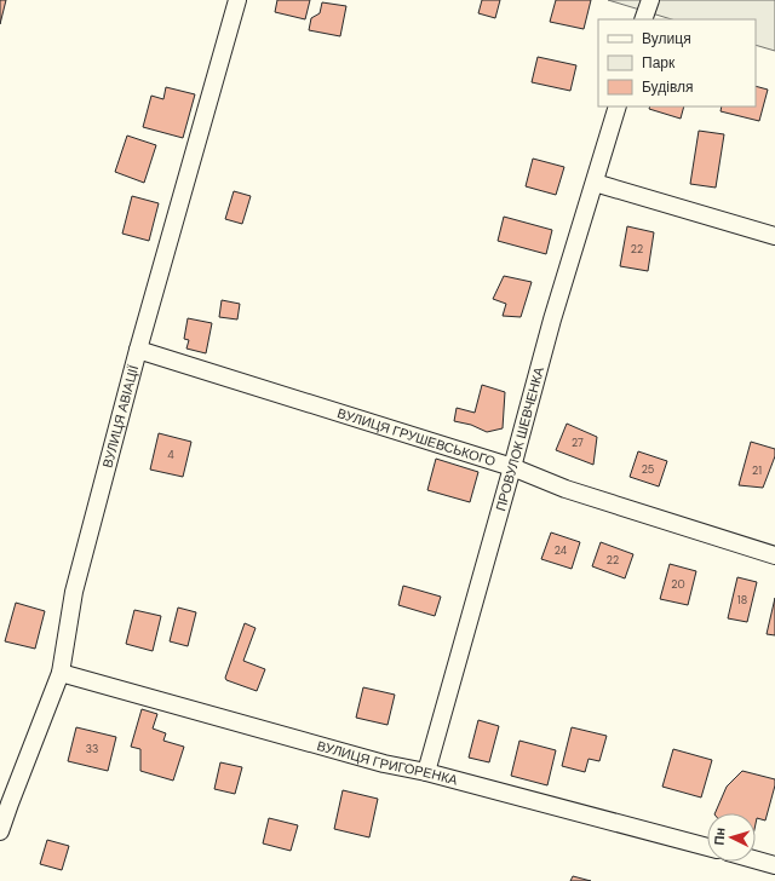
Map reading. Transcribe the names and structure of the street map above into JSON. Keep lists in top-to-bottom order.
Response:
{
  "streets": {
    "street": [
      "ВУЛИЦЯ АВІАЦІЇ",
      "ВУЛИЦЯ ГРУШЕВСЬКОГО",
      "ПРОВУЛОК ШЕВЧЕНКА",
      "ВУЛИЦЯ ГРИГОРЕНКА"
    ]
  },
  "crossings": [
    ["ВУЛИЦЯ АВІАЦІЇ", "ВУЛИЦЯ ГРУШЕВСЬКОГО"],
    ["ВУЛИЦЯ АВІАЦІЇ", "ВУЛИЦЯ ГРИГОРЕНКА"],
    ["ВУЛИЦЯ ГРУШЕВСЬКОГО", "ПРОВУЛОК ШЕВЧЕНКА"],
    ["ПРОВУЛОК ШЕВЧЕНКА", "ВУЛИЦЯ ГРИГОРЕНКА"]
  ],
  "house_numbers": [
    "22",
    "27",
    "4",
    "25",
    "21",
    "24",
    "22",
    "20",
    "18",
    "33"
  ],
  "legend": ["Вулиця", "Парк", "Будівля"],
  "north": "left"
}
